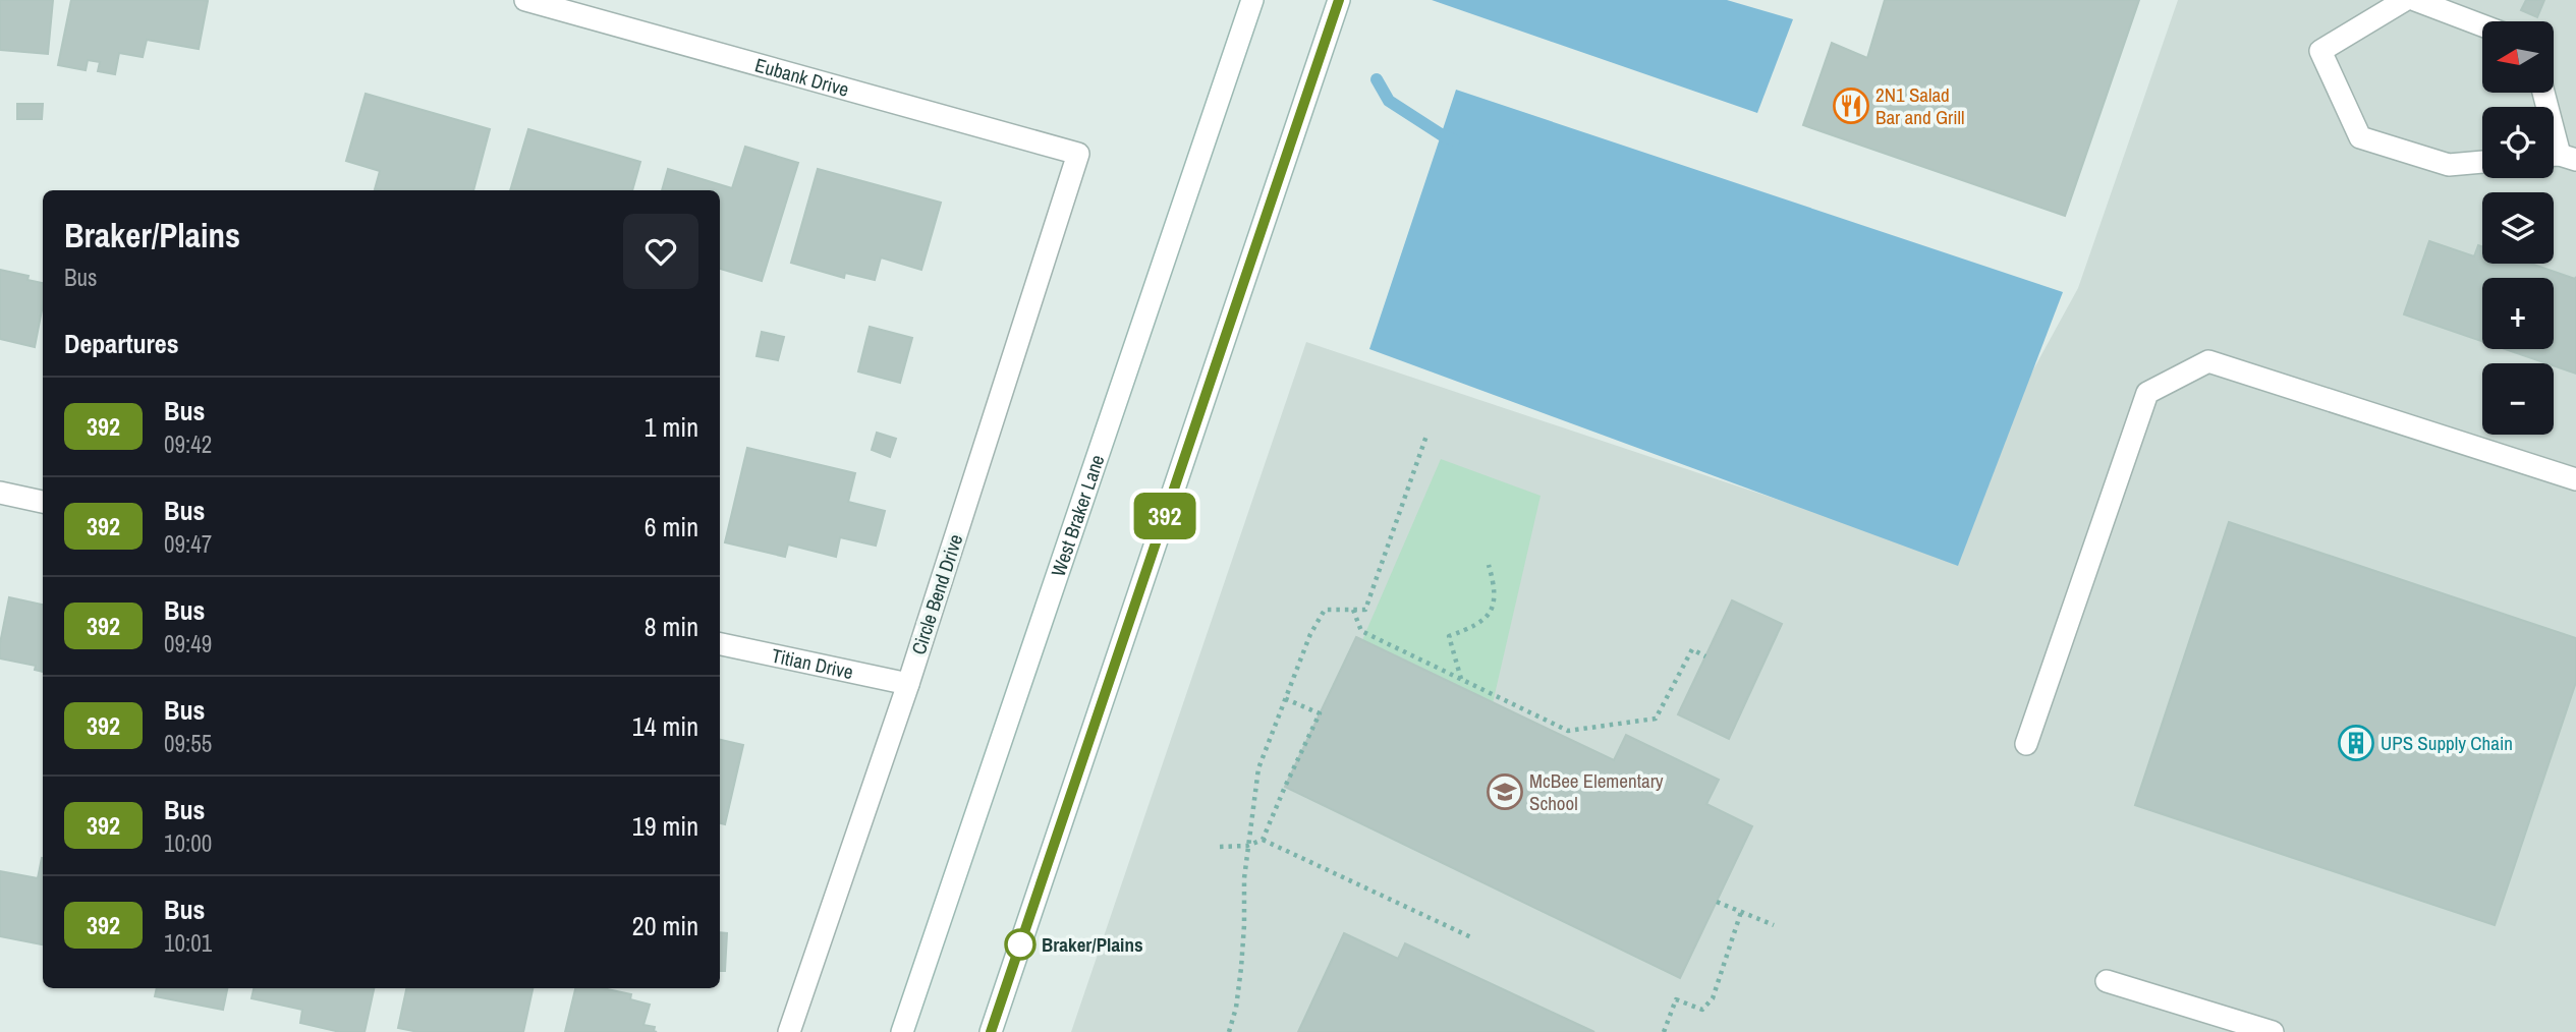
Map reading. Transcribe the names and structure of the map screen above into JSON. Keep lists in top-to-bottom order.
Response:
{
  "streets": {
    "main road": [
      "Eubank Drive",
      "West Braker Lane",
      "Circle Bend Drive",
      "Titian Drive"
    ]
  },
  "crossings": [
    ["Eubank Drive", "Circle Bend Drive"],
    ["Circle Bend Drive", "Titian Drive"]
  ],
  "places": {
    "restaurant": ["2N1 Salad Bar and Grill"],
    "building": ["UPS Supply Chain"],
    "school or university": ["McBee Elementary School"],
    "other": ["Braker/Plains"]
  },
  "lines": ["bus line 392"],
  "north": "left",
  "page": {
    "on_map": "392",
    "map_buttons": ["+", "−"],
    "heading": [
      ["Braker/Plains", "Bus"],
      "Departures"
    ],
    "list": [
      {
        "mark": "392",
        "name": "Bus",
        "note": "09:42",
        "value": "1 min"
      },
      {
        "mark": "392",
        "name": "Bus",
        "note": "09:47",
        "value": "6 min"
      },
      {
        "mark": "392",
        "name": "Bus",
        "note": "09:49",
        "value": "8 min"
      },
      {
        "mark": "392",
        "name": "Bus",
        "note": "09:55",
        "value": "14 min"
      },
      {
        "mark": "392",
        "name": "Bus",
        "note": "10:00",
        "value": "19 min"
      },
      {
        "mark": "392",
        "name": "Bus",
        "note": "10:01",
        "value": "20 min"
      }
    ]
  }
}
